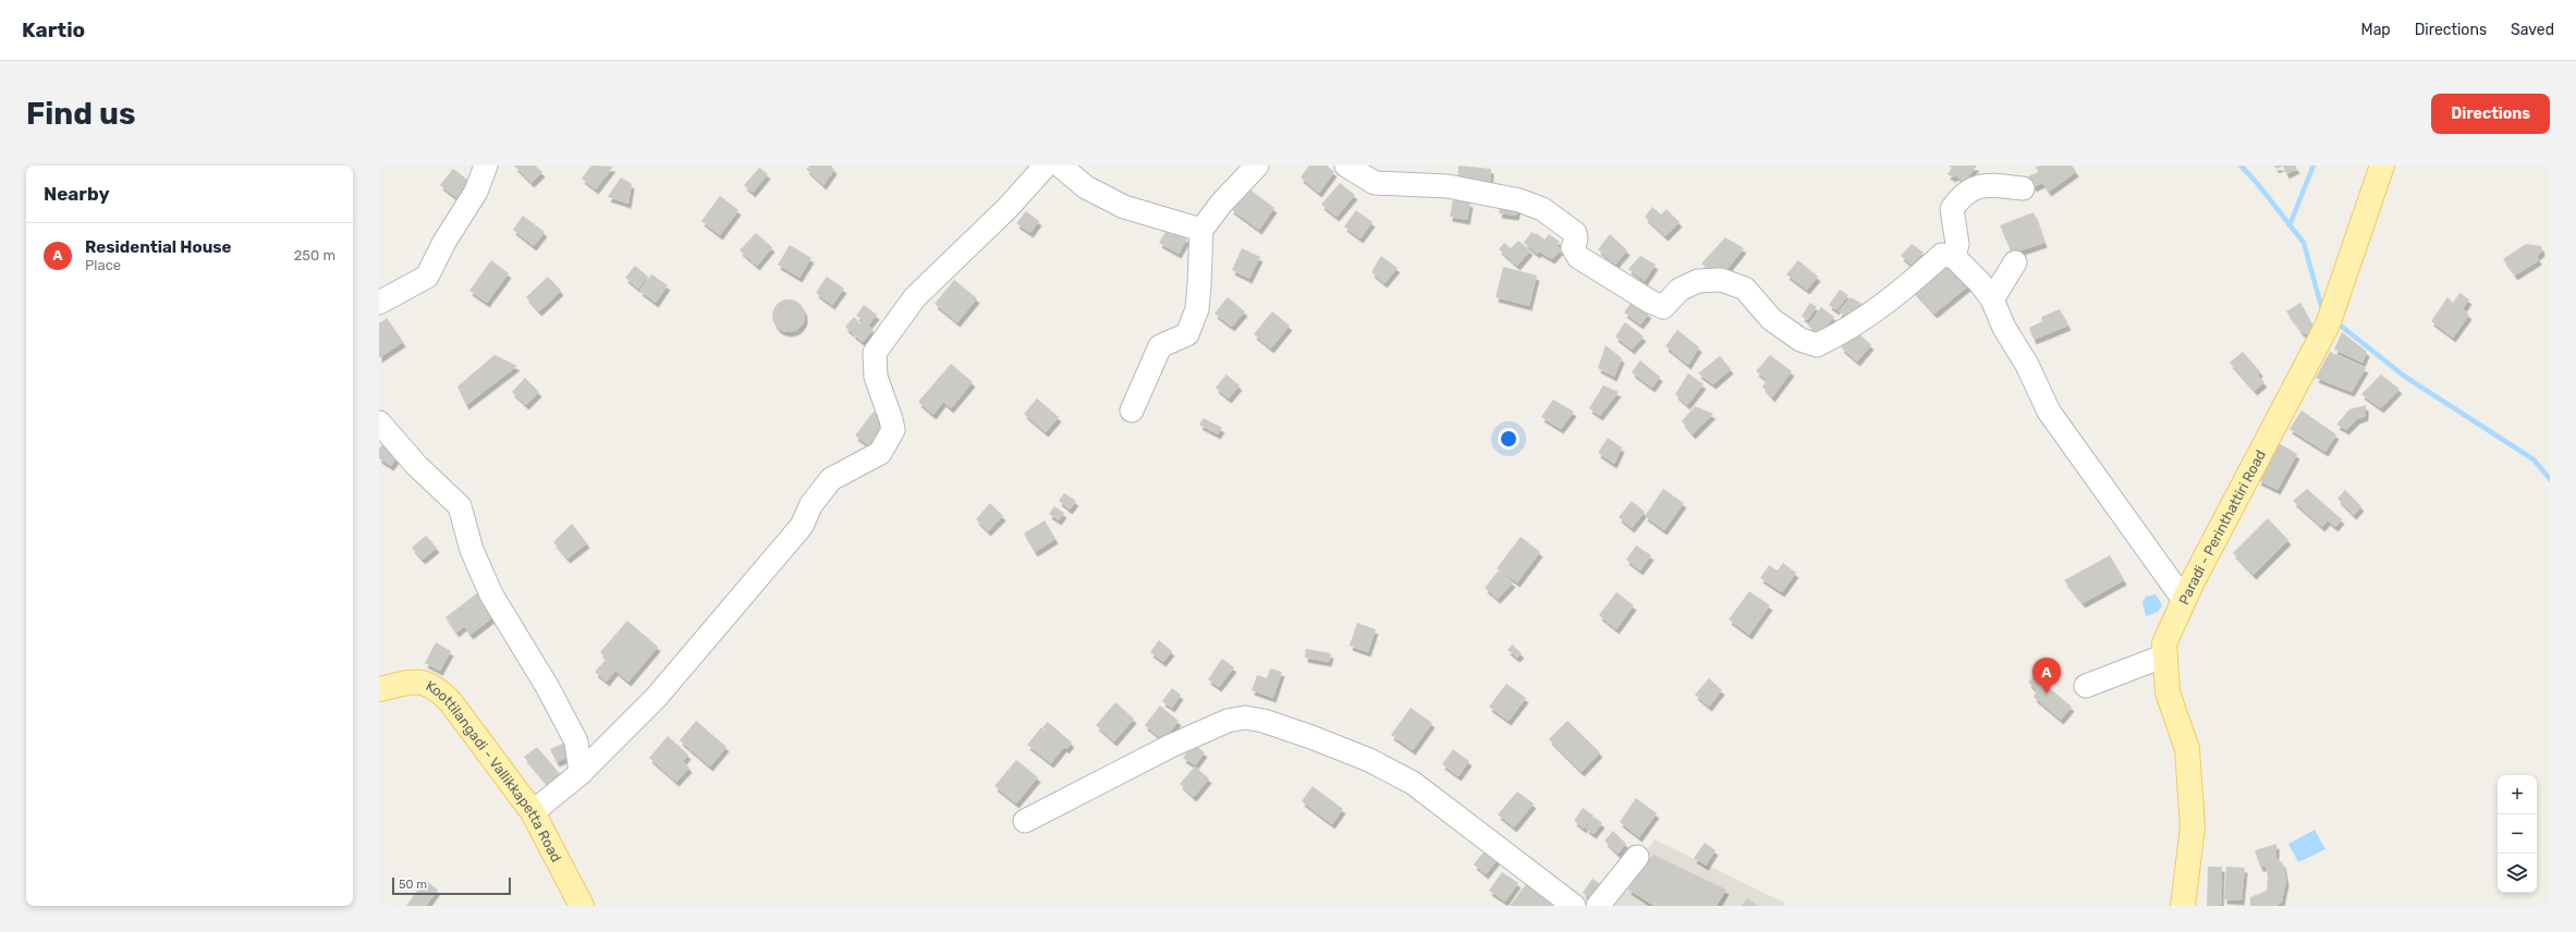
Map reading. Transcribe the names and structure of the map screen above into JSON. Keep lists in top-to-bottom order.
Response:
{
  "streets": {
    "main road": ["Paradi - Perinthattiri Road", "Koottilangadi - Vallikkapetta Road"]
  },
  "scale_bar": "50 m",
  "page": {
    "header": "Kartio",
    "nav": ["Map", "Directions", "Saved"],
    "buttons": "Directions",
    "title": "Find us",
    "heading": "Nearby",
    "list": [
      {
        "mark": "A",
        "name": "Residential House",
        "note": "Place",
        "value": "250 m"
      }
    ],
    "pins": "A",
    "map_buttons": ["+", "−"],
    "scale": "50 m"
  }
}
